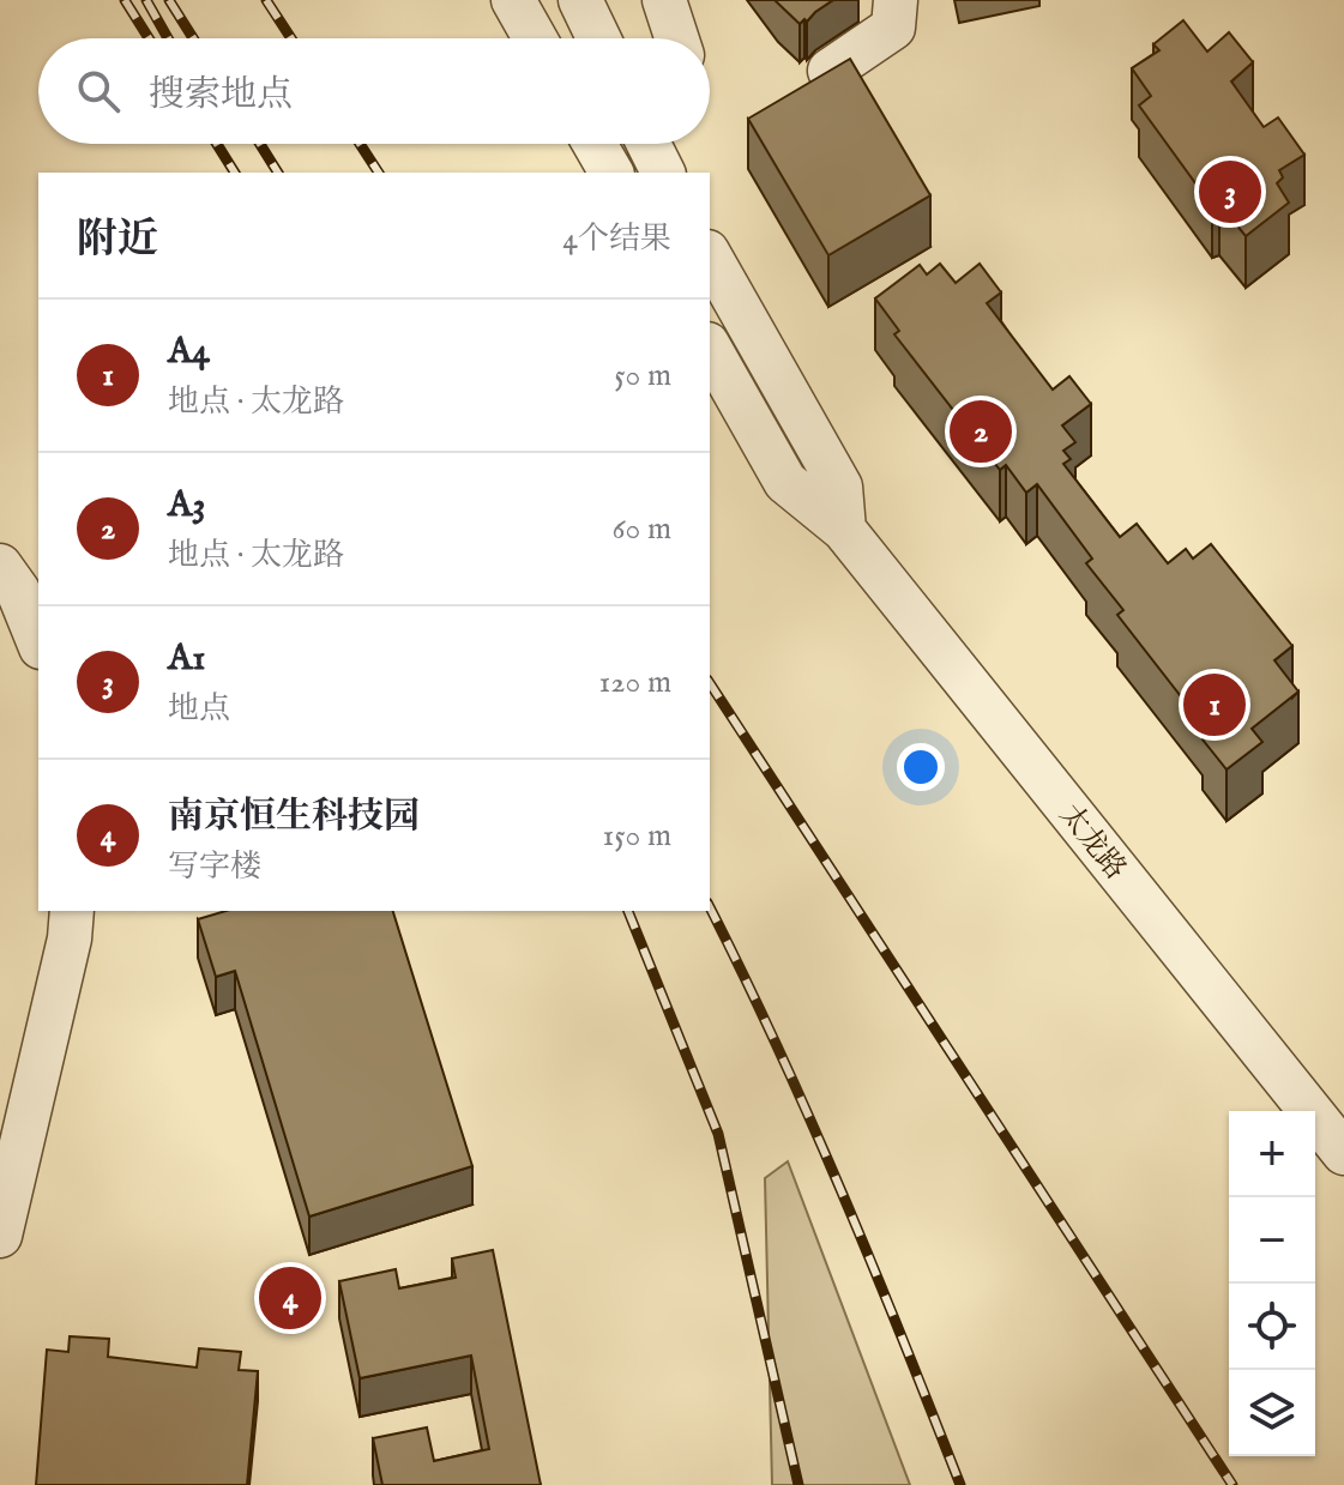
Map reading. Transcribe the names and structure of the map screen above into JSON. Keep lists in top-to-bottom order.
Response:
{
  "streets": {
    "street": ["太龙路"]
  },
  "page": {
    "search": "搜索地点",
    "pins": [
      "3",
      "2",
      "1",
      "4"
    ],
    "heading": ["附近", "4个结果"],
    "list": [
      {
        "mark": "1",
        "name": "A4",
        "note": "地点 · 太龙路",
        "value": "50 m"
      },
      {
        "mark": "2",
        "name": "A3",
        "note": "地点 · 太龙路",
        "value": "60 m"
      },
      {
        "mark": "3",
        "name": "A1",
        "note": "地点",
        "value": "120 m"
      },
      {
        "mark": "4",
        "name": "南京恒生科技园",
        "note": "写字楼",
        "value": "150 m"
      }
    ],
    "map_buttons": ["+", "−"]
  }
}
